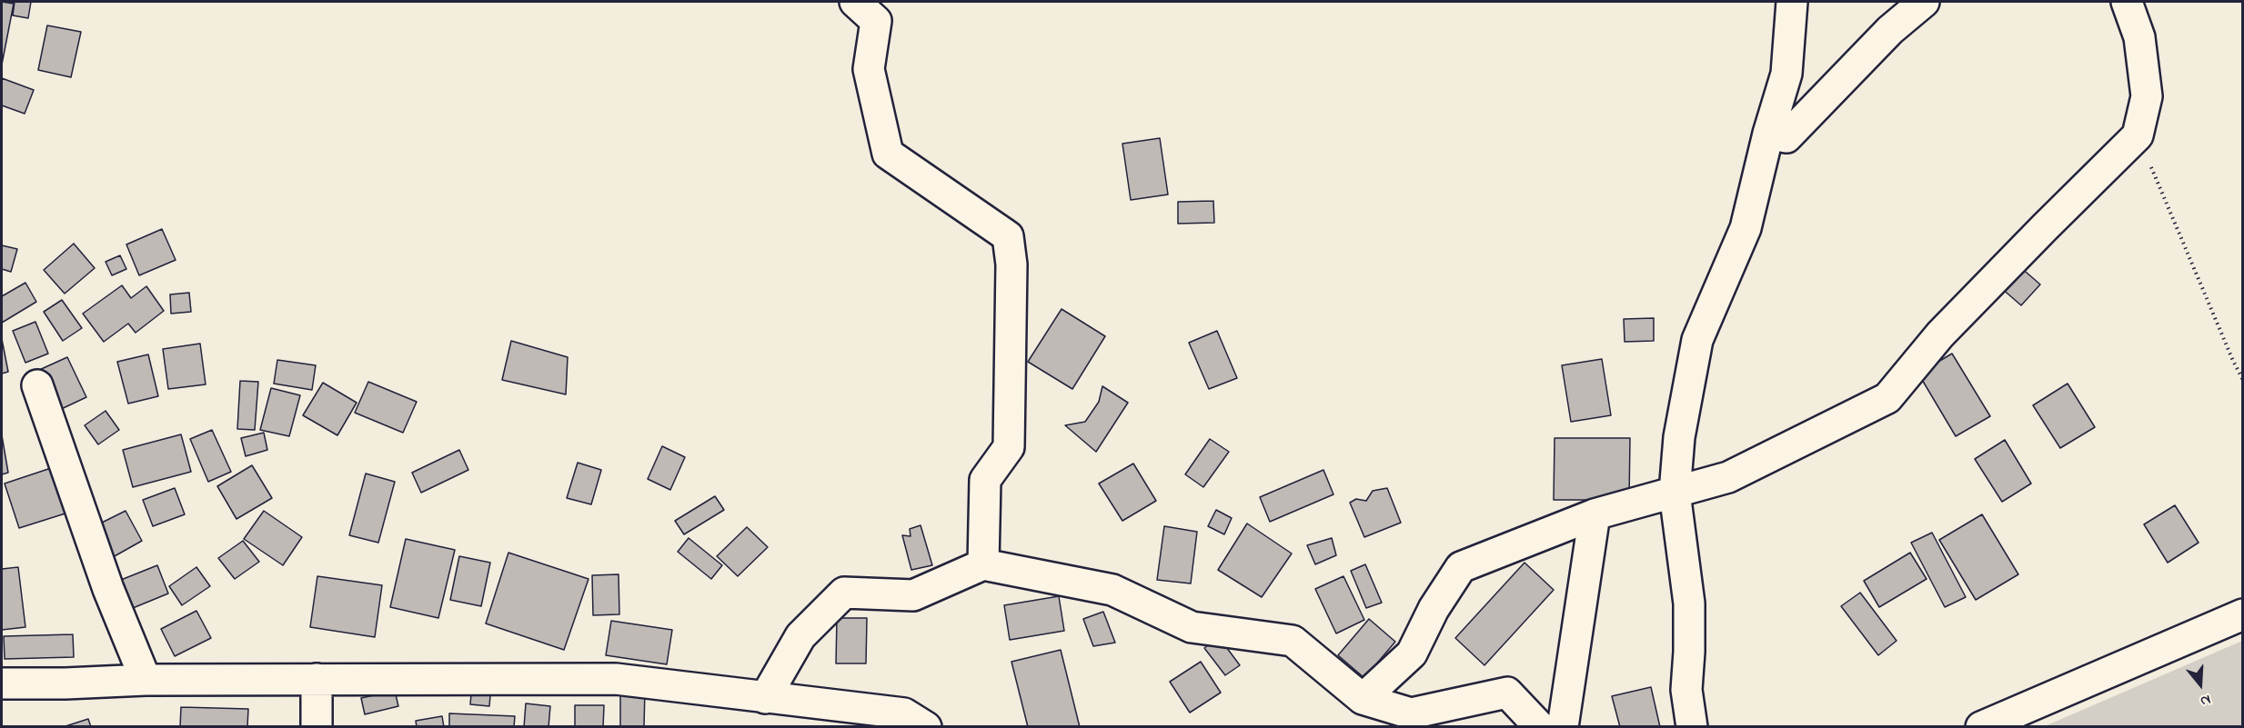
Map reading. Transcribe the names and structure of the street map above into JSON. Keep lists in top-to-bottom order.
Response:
{
  "north": "bottom"
}
